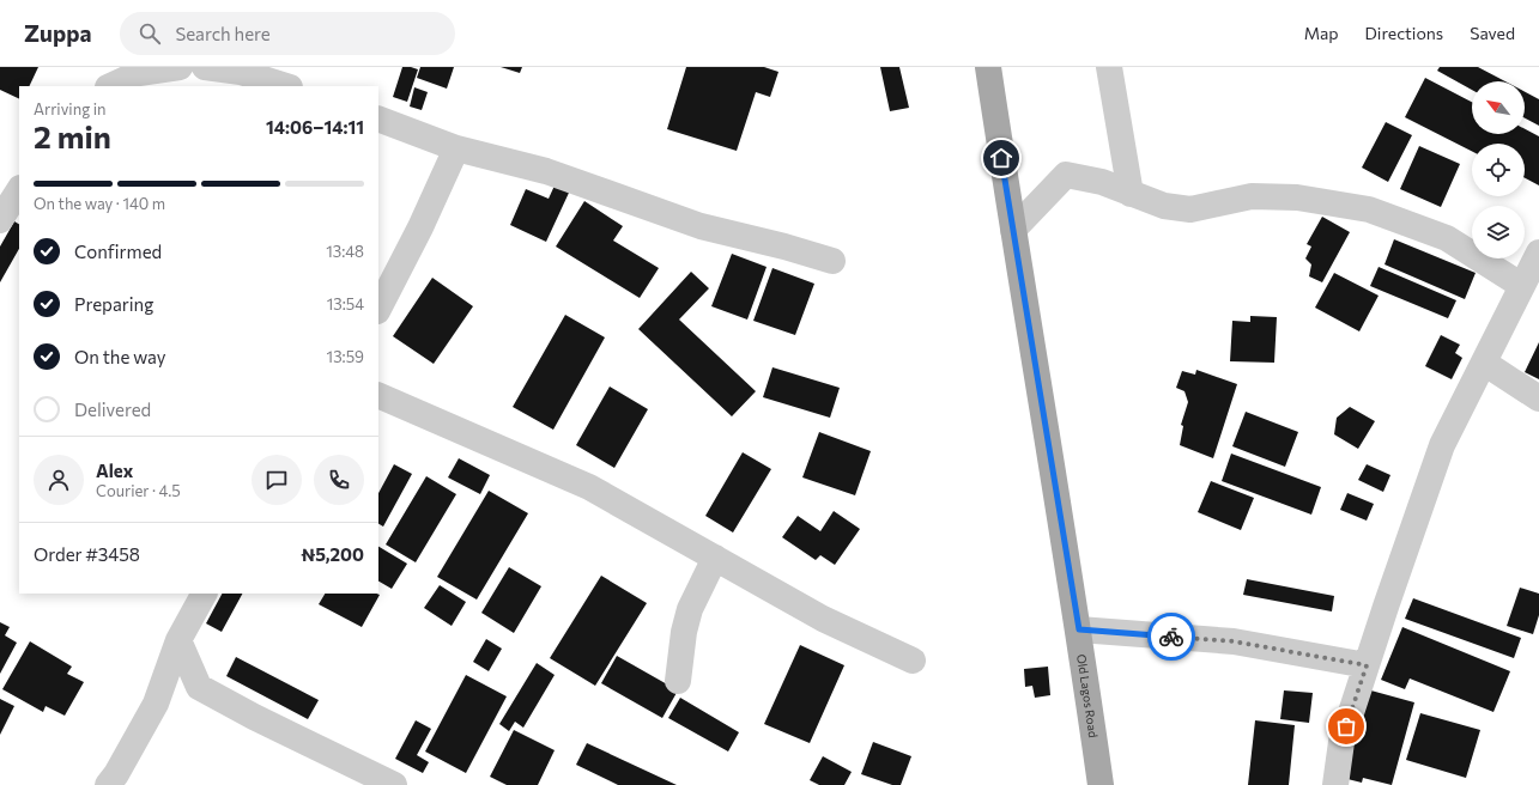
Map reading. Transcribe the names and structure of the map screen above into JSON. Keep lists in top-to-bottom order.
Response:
{
  "streets": {
    "main road": ["Old Lagos Road"]
  },
  "north": "top left",
  "page": {
    "header": "Zuppa",
    "search": "Search here",
    "nav": ["Map", "Directions", "Saved"],
    "heading": ["2 min", "Arriving in", "14:06–14:11"],
    "panel": [
      "Alex",
      "Courier · 4.5",
      "Order #3458",
      "₦5,200"
    ],
    "bar": "On the way · 140 m",
    "list": [
      ["Confirmed", "13:48"],
      ["Preparing", "13:54"],
      ["On the way", "13:59"],
      "Delivered"
    ]
  }
}
